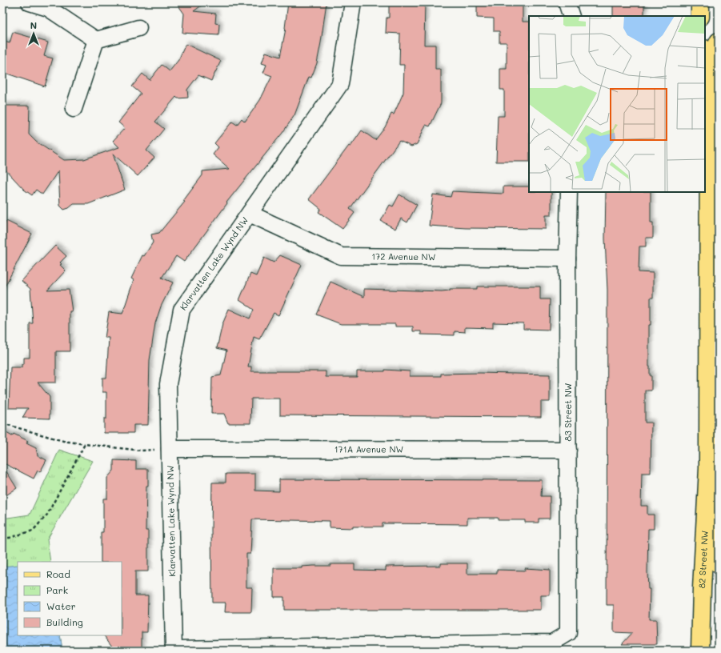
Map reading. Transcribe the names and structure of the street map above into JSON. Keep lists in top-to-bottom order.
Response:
{
  "streets": {
    "main road": ["82 Street NW"],
    "street": [
      "172 Avenue NW",
      "Klarvatten Lake Wynd NW",
      "83 Street NW",
      "171A Avenue NW"
    ]
  },
  "crossings": [
    ["172 Avenue NW", "Klarvatten Lake Wynd NW"],
    ["172 Avenue NW", "83 Street NW"],
    ["Klarvatten Lake Wynd NW", "83 Street NW"],
    ["Klarvatten Lake Wynd NW", "171A Avenue NW"],
    ["83 Street NW", "171A Avenue NW"]
  ],
  "legend": [
    "Road",
    "Park",
    "Water",
    "Building"
  ],
  "north": "top"
}
